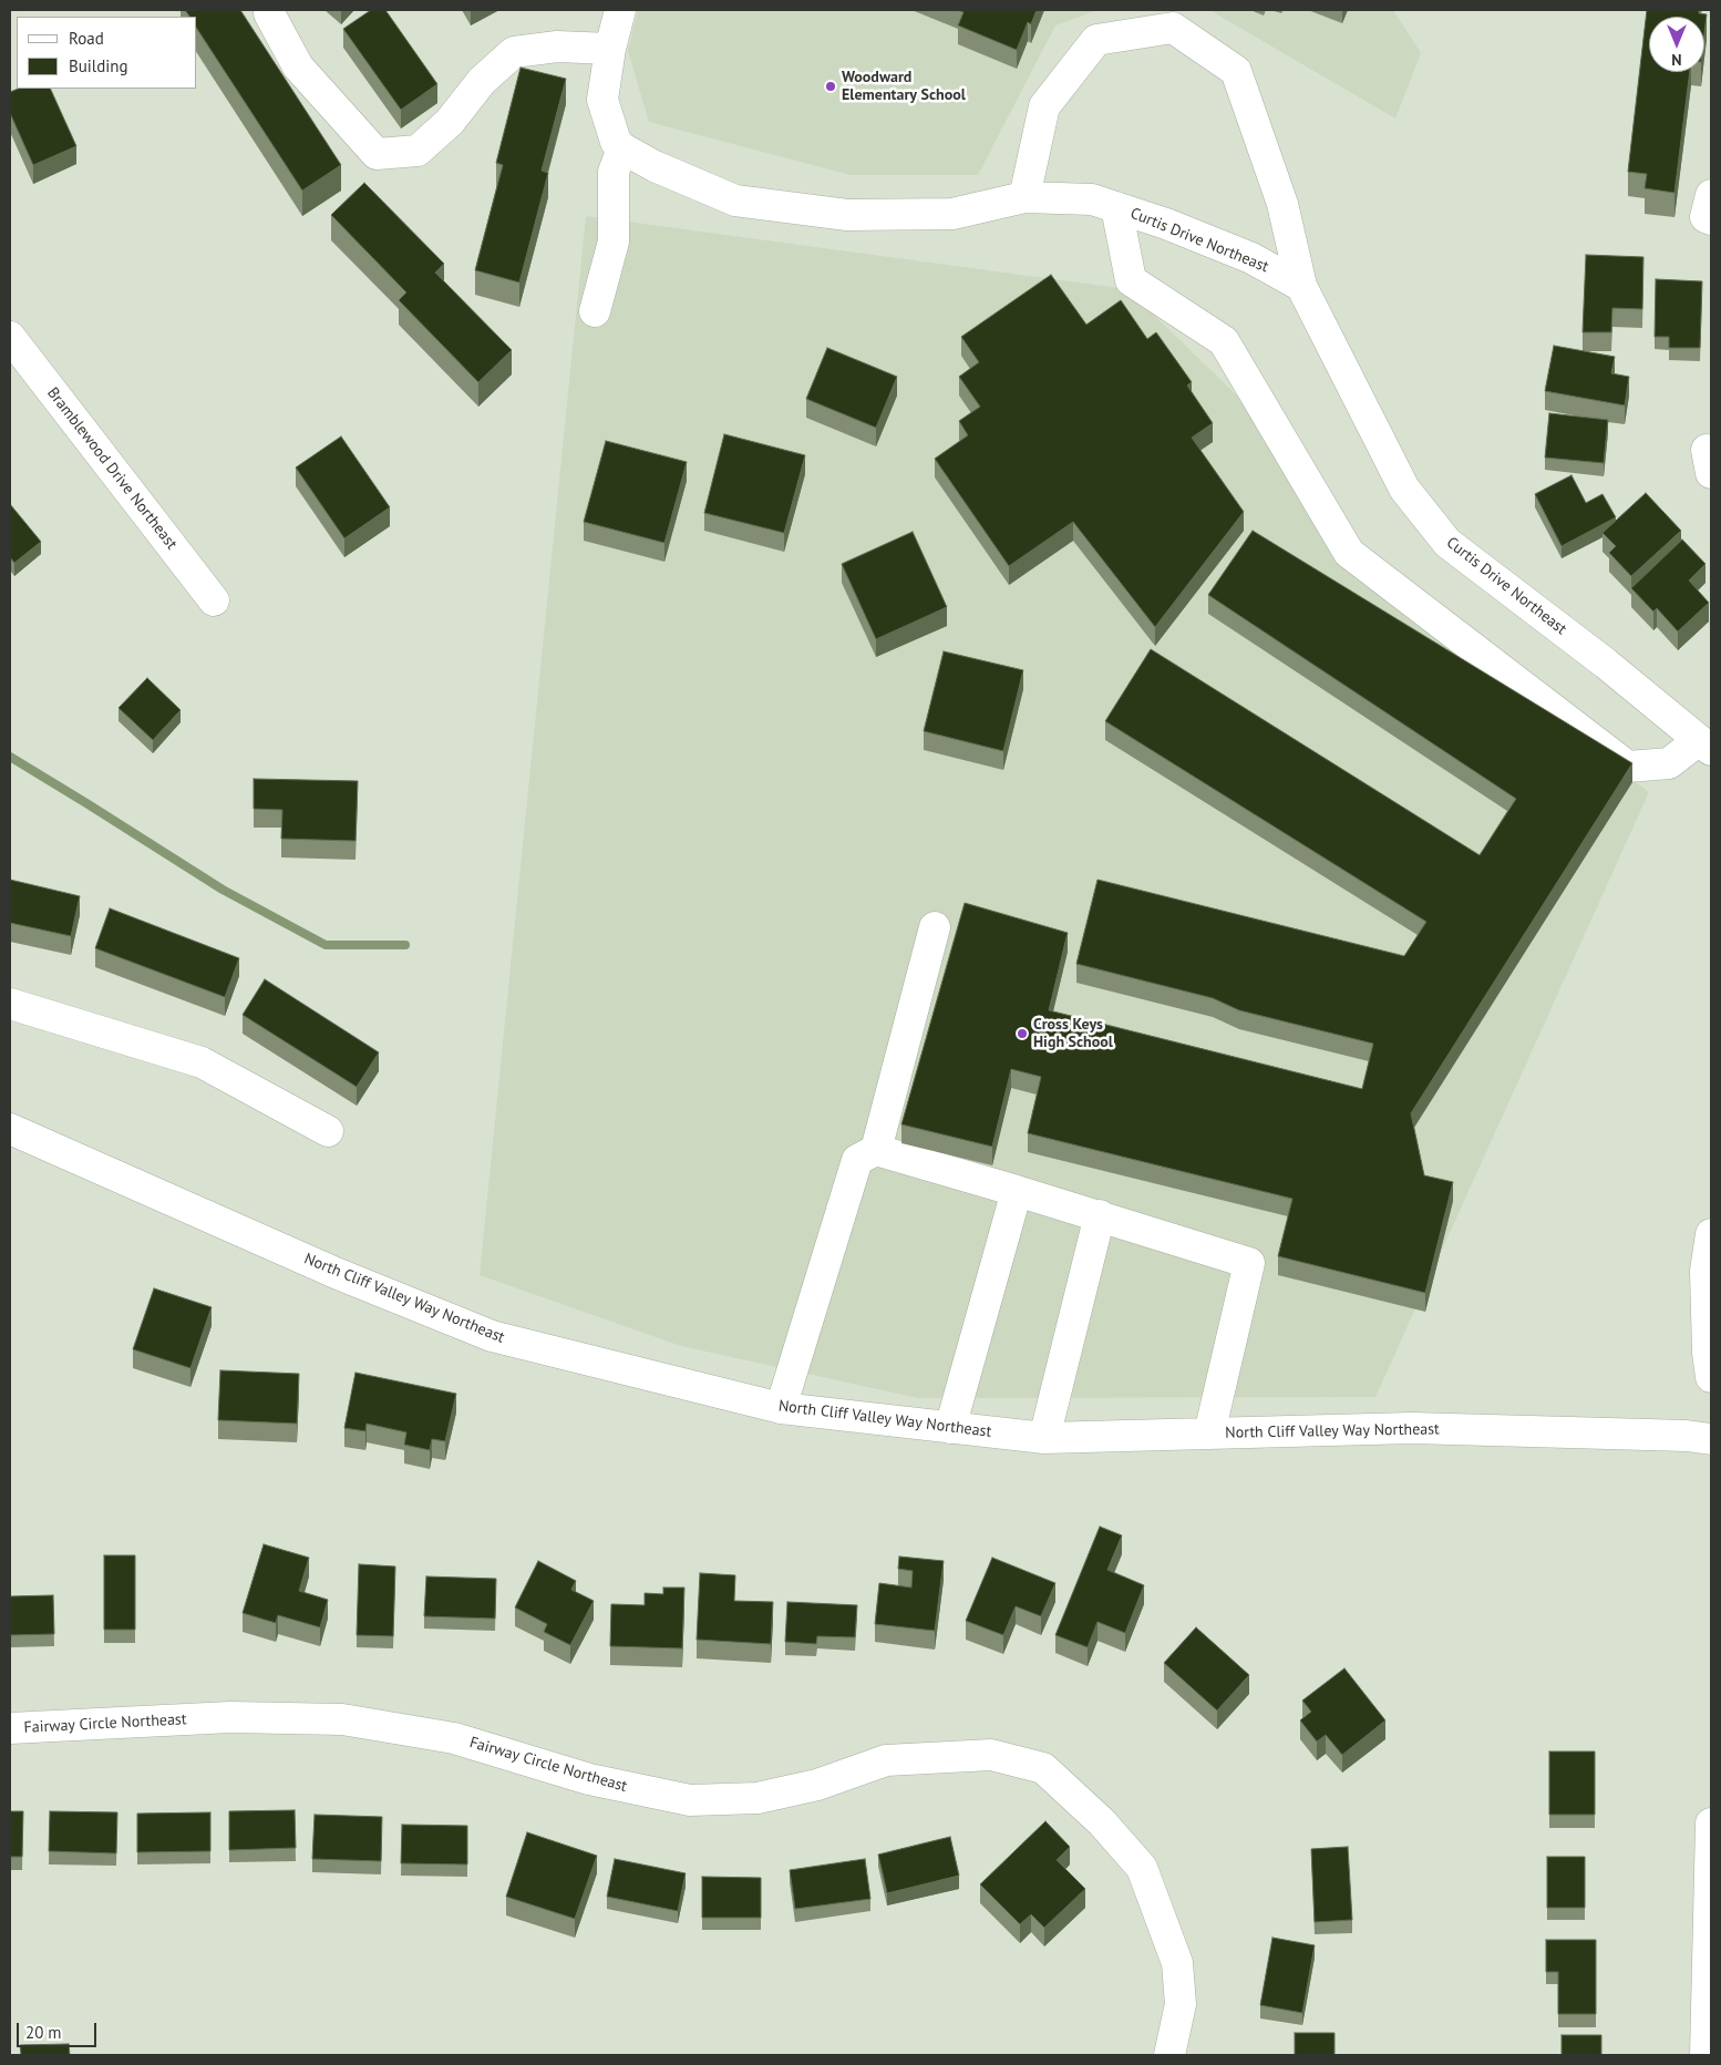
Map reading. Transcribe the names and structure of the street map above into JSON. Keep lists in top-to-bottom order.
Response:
{
  "streets": {
    "street": [
      "Curtis Drive Northeast",
      "Bramblewood Drive Northeast",
      "North Cliff Valley Way Northeast",
      "Fairway Circle Northeast"
    ]
  },
  "places": ["Woodward Elementary School", "Cross Keys High School"],
  "legend": ["Road", "Building"],
  "scale_bar": "20 m",
  "north": "bottom"
}
